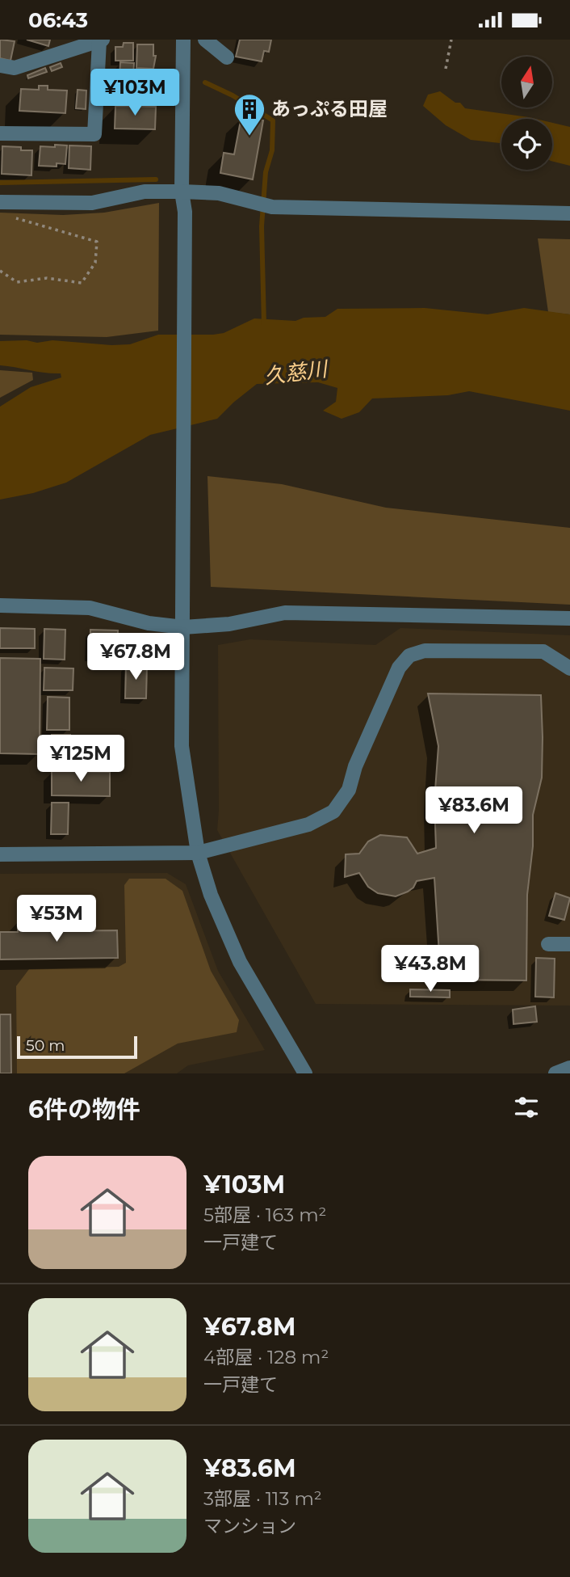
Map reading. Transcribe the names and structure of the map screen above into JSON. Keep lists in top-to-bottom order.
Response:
{
  "water": ["久慈川"],
  "places": {
    "building": ["あっぷる田屋"]
  },
  "scale_bar": "50 m",
  "north": "top",
  "page": {
    "status": "06:43",
    "price": [
      "¥103M",
      "¥67.8M",
      "¥125M",
      "¥83.6M",
      "¥53M",
      "¥43.8M"
    ],
    "scale": "50 m",
    "heading": "6件の物件",
    "list": [
      {
        "name": "¥103M",
        "note": "5部屋 · 163 m² · 一戸建て"
      },
      {
        "name": "¥67.8M",
        "note": "4部屋 · 128 m² · 一戸建て"
      },
      {
        "name": "¥83.6M",
        "note": "3部屋 · 113 m² · マンション"
      }
    ]
  }
}
